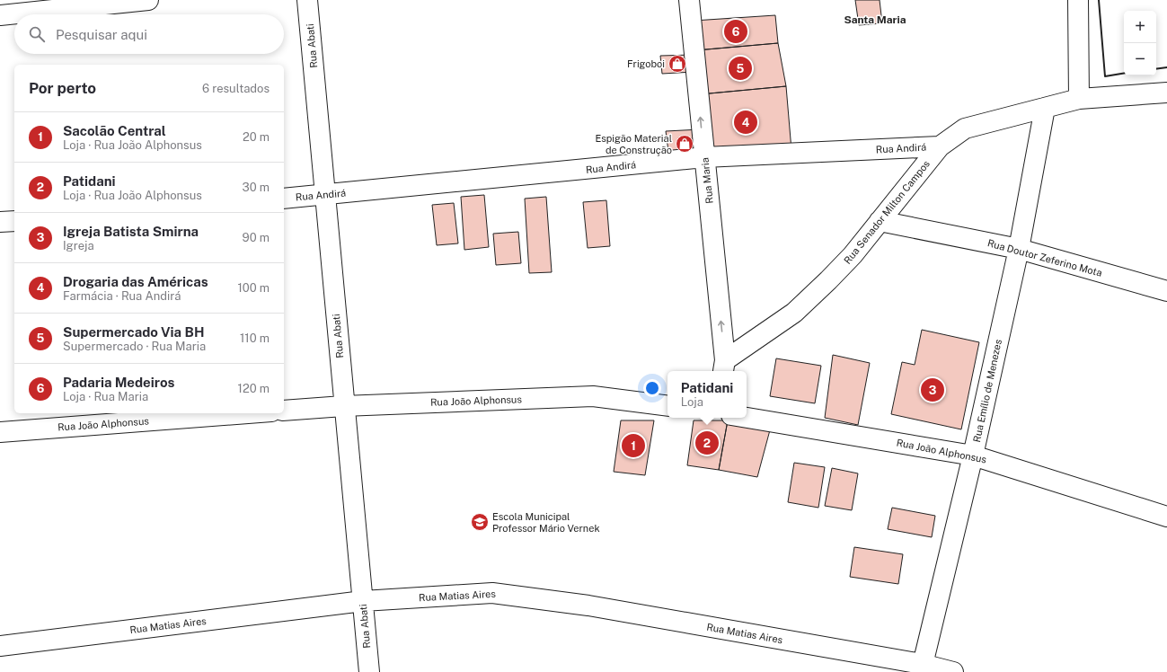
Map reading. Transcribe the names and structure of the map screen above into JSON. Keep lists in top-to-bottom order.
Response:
{
  "streets": {
    "street": [
      "Rua Abati",
      "Rua Andirá",
      "Rua Maria",
      "Rua Senador Milton Campos",
      "Rua Doutor Zeferino Mota",
      "Rua Emílio de Menezes",
      "Rua João Alphonsus",
      "Rua Matias Aires"
    ]
  },
  "crossings": [
    ["Rua Abati", "Rua Andirá"],
    ["Rua Abati", "Rua João Alphonsus"],
    ["Rua Abati", "Rua Matias Aires"],
    ["Rua Andirá", "Rua Maria"],
    ["Rua Andirá", "Rua Senador Milton Campos"],
    ["Rua Maria", "Rua Senador Milton Campos"],
    ["Rua Senador Milton Campos", "Rua Doutor Zeferino Mota"],
    ["Rua Senador Milton Campos", "Rua Emílio de Menezes"],
    ["Rua Doutor Zeferino Mota", "Rua Emílio de Menezes"],
    ["Rua Emílio de Menezes", "Rua João Alphonsus"],
    ["Rua Emílio de Menezes", "Rua Matias Aires"]
  ],
  "one_way": ["Rua Maria"],
  "districts": ["Santa Maria"],
  "places": {
    "shop": ["Frigoboi", "Espigão Material de Construção"],
    "school or university": ["Escola Municipal Professor Mário Vernek"]
  },
  "page": {
    "map_buttons": ["+", "−"],
    "search": "Pesquisar aqui",
    "pins": [
      "6",
      "5",
      "4",
      "3",
      "2",
      "1"
    ],
    "heading": ["Por perto", "6 resultados"],
    "list": [
      {
        "mark": "1",
        "name": "Sacolão Central",
        "note": "Loja · Rua João Alphonsus",
        "value": "20 m"
      },
      {
        "mark": "2",
        "name": "Patidani",
        "note": "Loja · Rua João Alphonsus",
        "value": "30 m"
      },
      {
        "mark": "3",
        "name": "Igreja Batista Smirna",
        "note": "Igreja",
        "value": "90 m"
      },
      {
        "mark": "4",
        "name": "Drogaria das Américas",
        "note": "Farmácia · Rua Andirá",
        "value": "100 m"
      },
      {
        "mark": "5",
        "name": "Supermercado Via BH",
        "note": "Supermercado · Rua Maria",
        "value": "110 m"
      },
      {
        "mark": "6",
        "name": "Padaria Medeiros",
        "note": "Loja · Rua Maria",
        "value": "120 m"
      }
    ],
    "popup": ["Patidani", "Loja"]
  }
}
